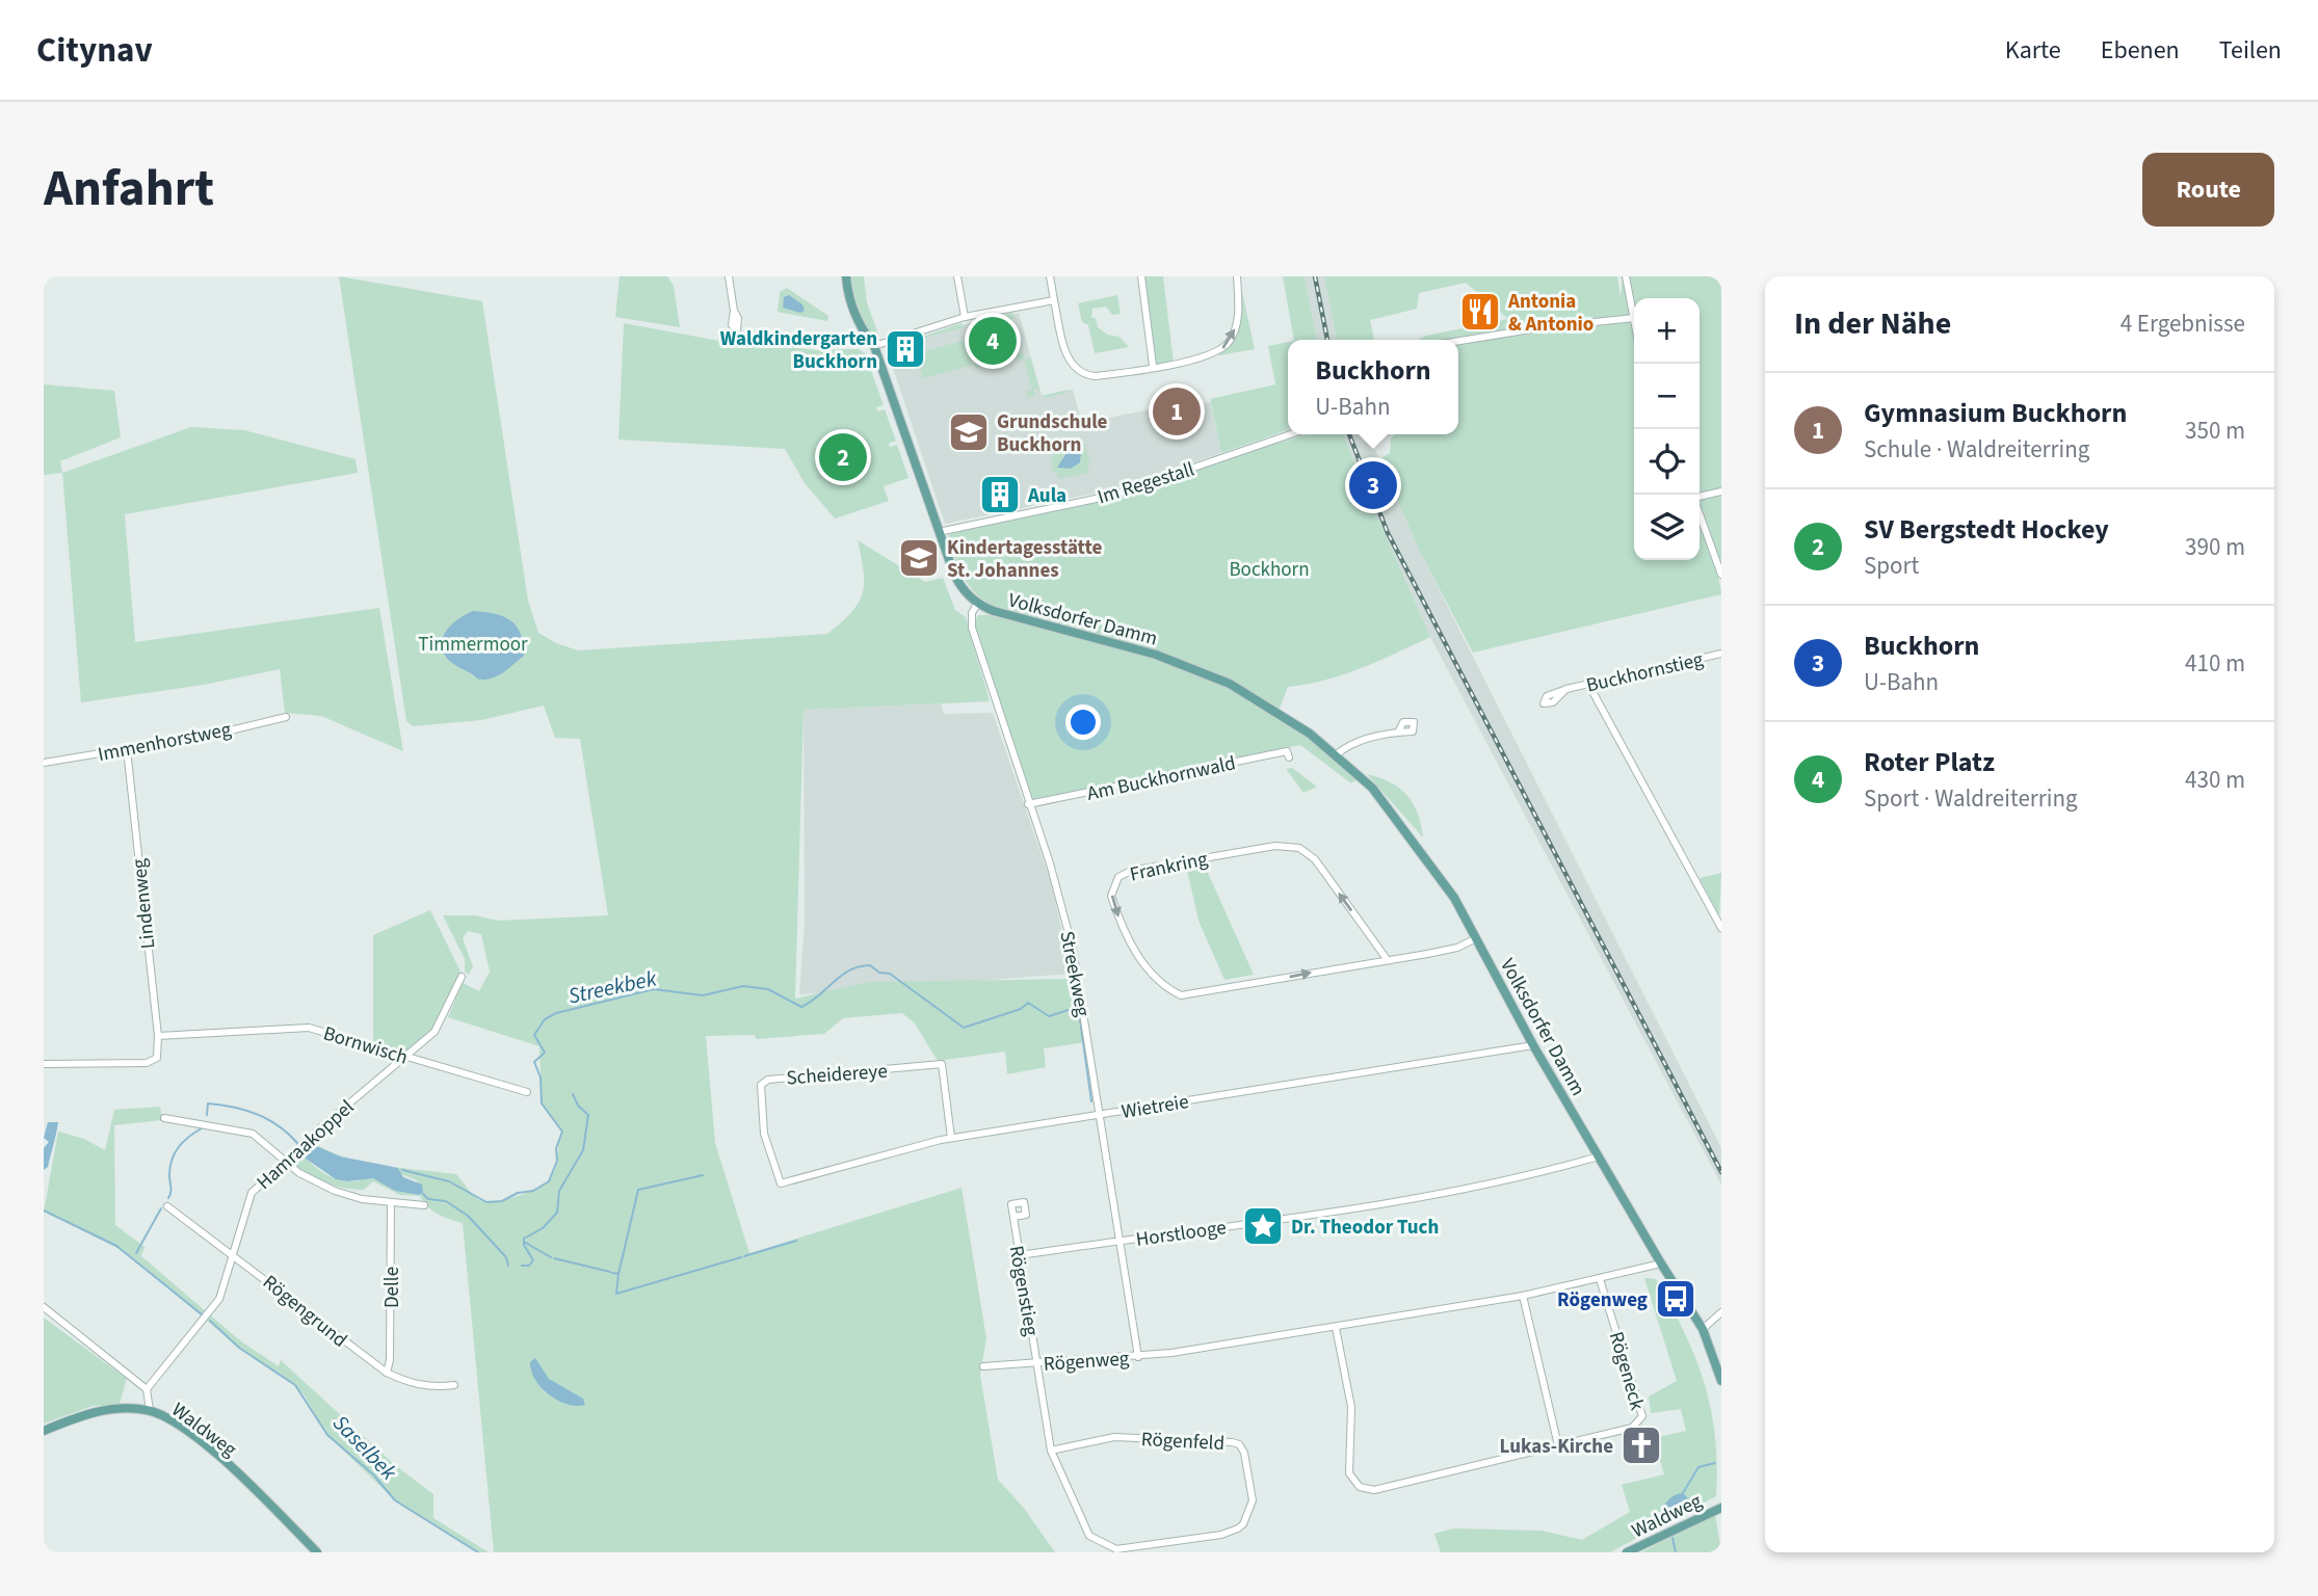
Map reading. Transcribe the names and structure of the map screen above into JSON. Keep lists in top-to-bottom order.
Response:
{
  "streets": {
    "main road": ["Volksdorfer Damm", "Waldweg"],
    "street": [
      "Im Regestall",
      "Buckhornstieg",
      "Immenhorstweg",
      "Am Buckhornwald",
      "Frankring",
      "Lindenweg",
      "Streekweg",
      "Bornwisch",
      "Scheidereye",
      "Wietreie",
      "Hamraakoppel",
      "Horstlooge",
      "Delle",
      "Rögenstieg",
      "Rögengrund",
      "Rögenweg",
      "Rögeneck",
      "Rögenfeld"
    ]
  },
  "crossings": [
    ["Im Regestall", "Volksdorfer Damm"],
    ["Volksdorfer Damm", "Frankring"],
    ["Volksdorfer Damm", "Streekweg"],
    ["Volksdorfer Damm", "Wietreie"],
    ["Volksdorfer Damm", "Horstlooge"],
    ["Volksdorfer Damm", "Rögenweg"],
    ["Immenhorstweg", "Lindenweg"],
    ["Am Buckhornwald", "Streekweg"],
    ["Lindenweg", "Bornwisch"],
    ["Streekweg", "Wietreie"],
    ["Streekweg", "Horstlooge"],
    ["Streekweg", "Rögenweg"],
    ["Bornwisch", "Hamraakoppel"],
    ["Scheidereye", "Wietreie"],
    ["Hamraakoppel", "Rögengrund"],
    ["Horstlooge", "Rögenstieg"],
    ["Delle", "Rögengrund"],
    ["Rögenstieg", "Rögenweg"],
    ["Rögenstieg", "Rögenfeld"],
    ["Rögenweg", "Rögeneck"],
    ["Rögenweg", "Rögenfeld"]
  ],
  "water": ["Streekbek", "Saselbek"],
  "parks": ["Bockhorn", "Timmermoor"],
  "places": {
    "restaurant": ["Antonia & Antonio"],
    "building": ["Waldkindergarten Buckhorn", "Aula"],
    "school or university": ["Grundschule Buckhorn", "Kindertagesstätte St. Johannes"],
    "place": ["Dr. Theodor Tuch"],
    "bus stop": ["Rögenweg"],
    "church": ["Lukas-Kirche"]
  },
  "page": {
    "header": "Citynav",
    "nav": ["Karte", "Ebenen", "Teilen"],
    "title": "Anfahrt",
    "buttons": "Route",
    "heading": ["In der Nähe", "4 Ergebnisse"],
    "map_buttons": ["+", "−"],
    "pins": [
      "4",
      "1",
      "2",
      "3"
    ],
    "popup": ["Buckhorn", "U-Bahn"],
    "list": [
      {
        "mark": "1",
        "name": "Gymnasium Buckhorn",
        "note": "Schule · Waldreiterring",
        "value": "350 m"
      },
      {
        "mark": "2",
        "name": "SV Bergstedt Hockey",
        "note": "Sport",
        "value": "390 m"
      },
      {
        "mark": "3",
        "name": "Buckhorn",
        "note": "U-Bahn",
        "value": "410 m"
      },
      {
        "mark": "4",
        "name": "Roter Platz",
        "note": "Sport · Waldreiterring",
        "value": "430 m"
      }
    ]
  }
}
